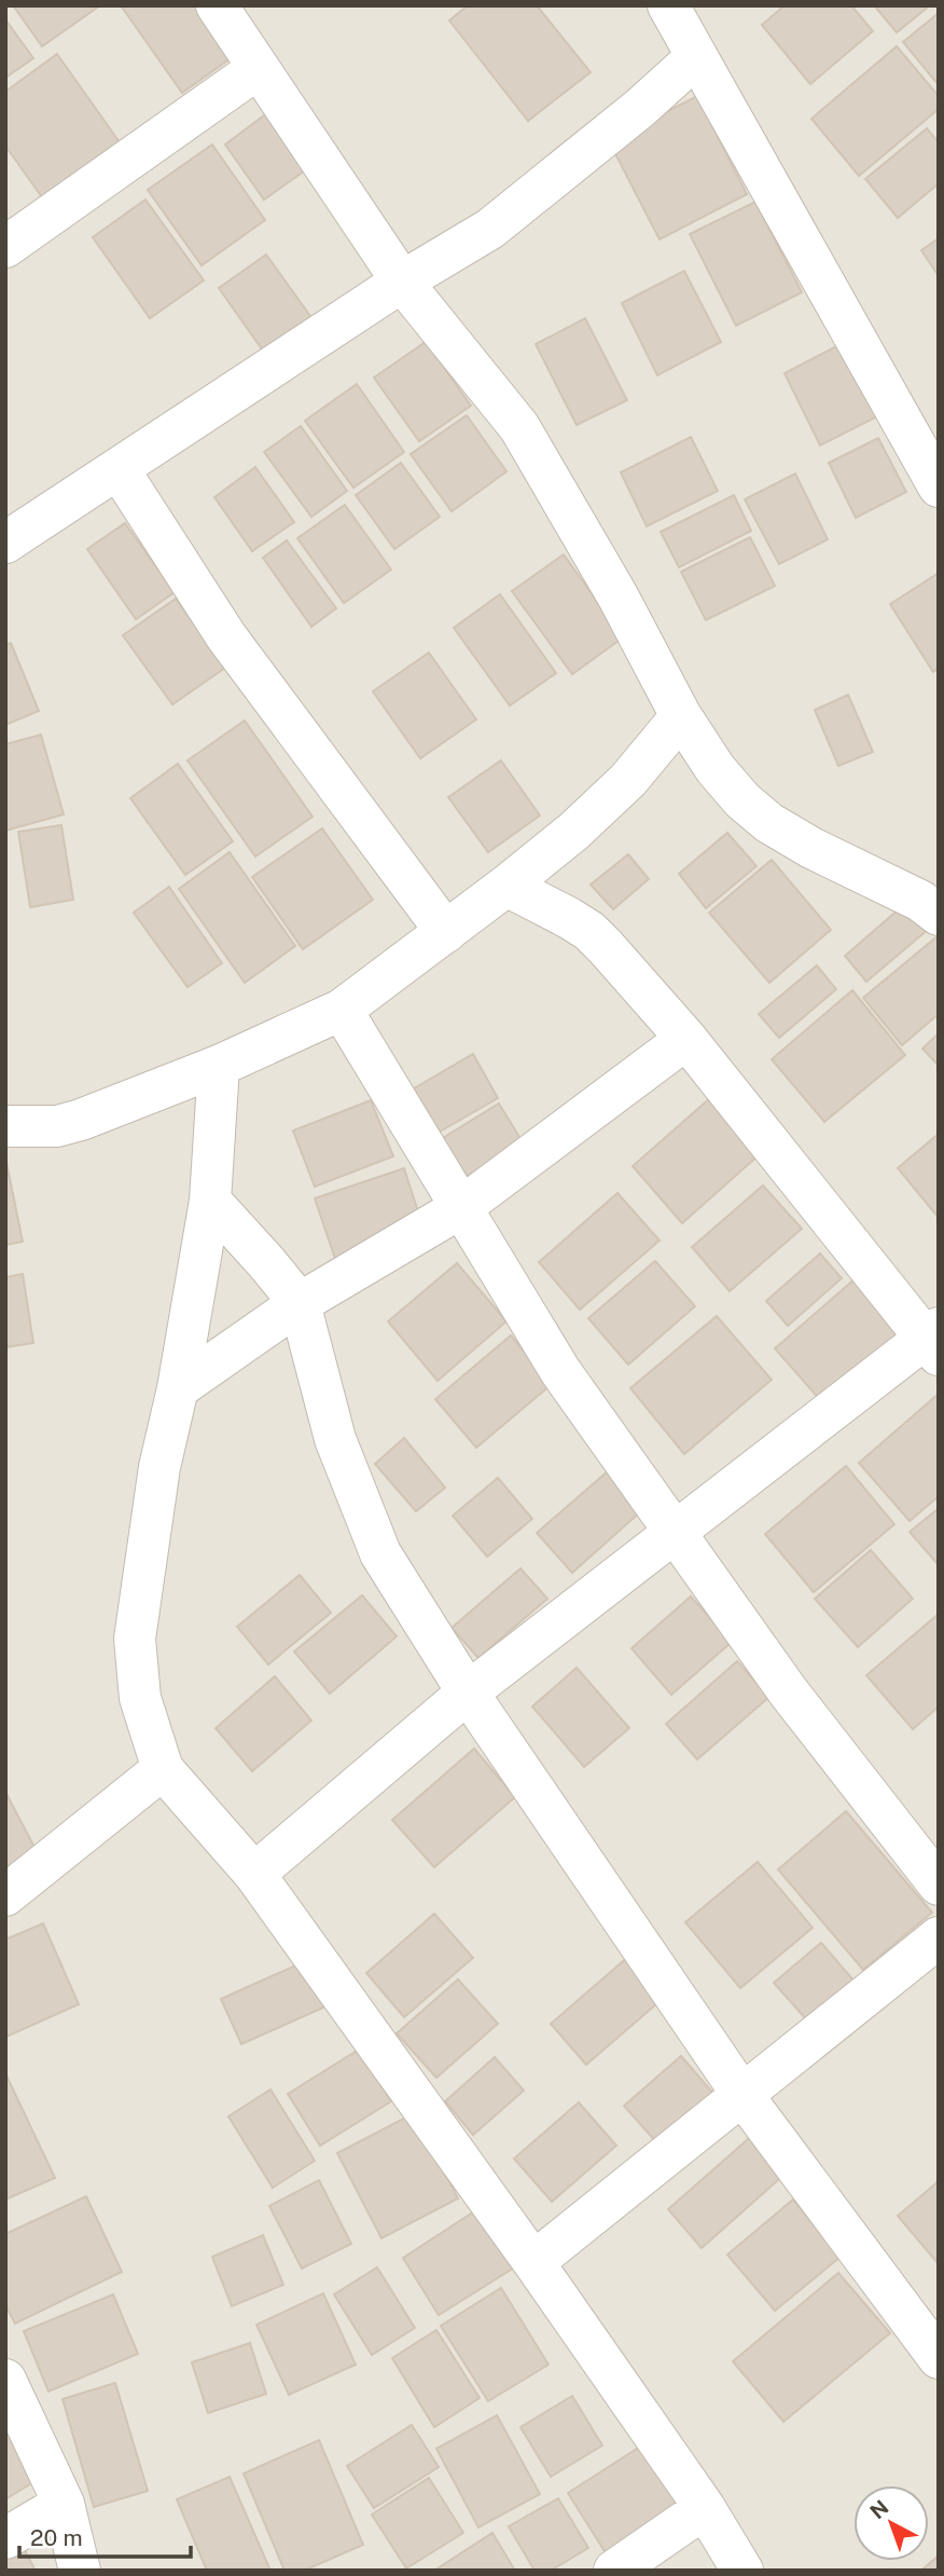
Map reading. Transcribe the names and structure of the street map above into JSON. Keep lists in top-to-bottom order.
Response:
{
  "scale_bar": "20 m",
  "north": "top left"
}
